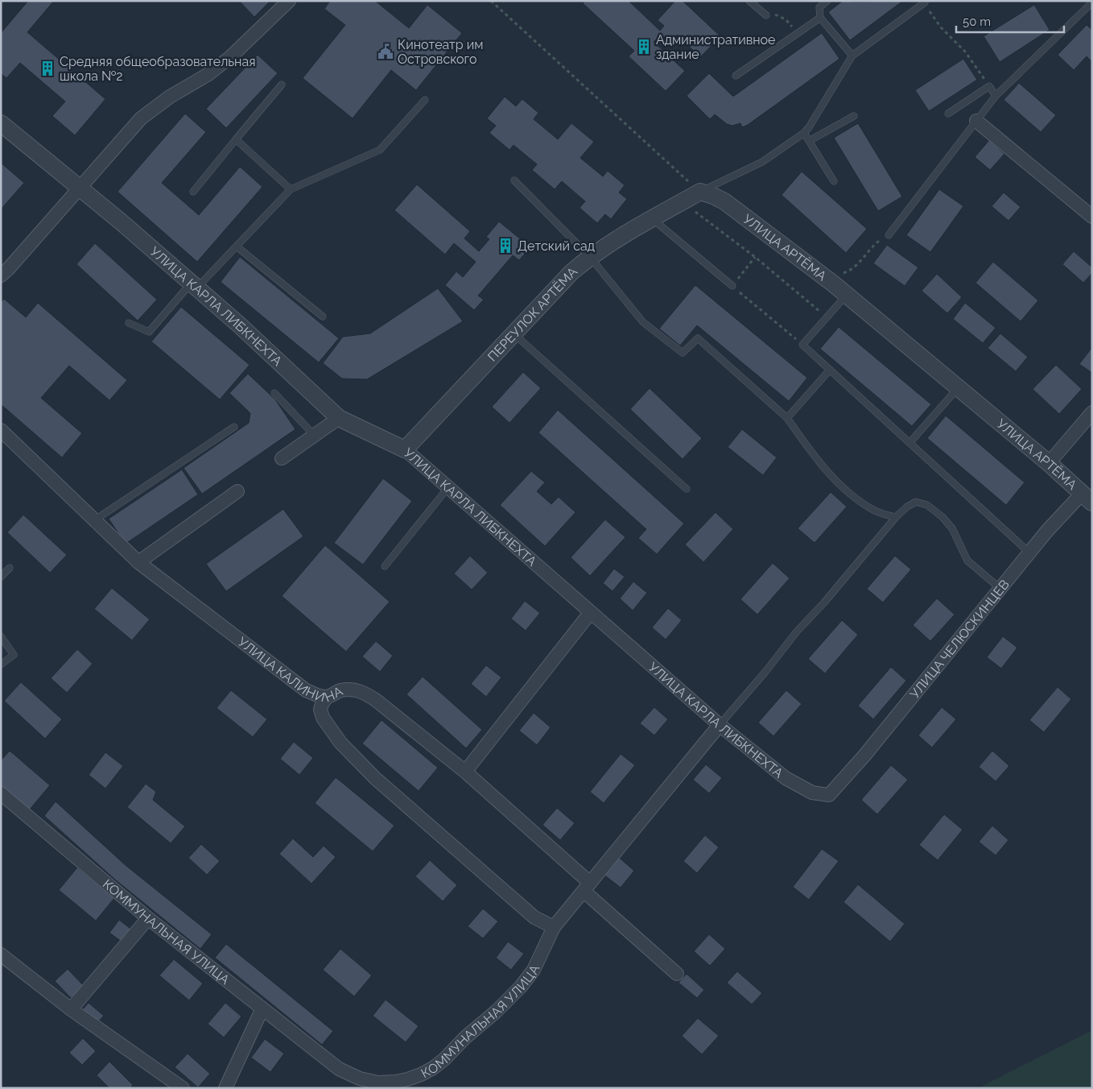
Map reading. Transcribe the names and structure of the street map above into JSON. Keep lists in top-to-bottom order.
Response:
{
  "streets": {
    "street": [
      "УЛИЦА АРТЁМА",
      "УЛИЦА КАРЛА ЛИБКНЕХТА",
      "ПЕРЕУЛОК АРТЁМА",
      "УЛИЦА ЧЕЛЮСКИНЦЕВ",
      "УЛИЦА КАЛИНИНА",
      "КОММУНАЛЬНАЯ УЛИЦА"
    ]
  },
  "crossings": [
    ["УЛИЦА АРТЁМА", "ПЕРЕУЛОК АРТЁМА"],
    ["УЛИЦА АРТЁМА", "УЛИЦА ЧЕЛЮСКИНЦЕВ"],
    ["УЛИЦА КАРЛА ЛИБКНЕХТА", "ПЕРЕУЛОК АРТЁМА"],
    ["УЛИЦА КАРЛА ЛИБКНЕХТА", "УЛИЦА ЧЕЛЮСКИНЦЕВ"],
    ["УЛИЦА КАРЛА ЛИБКНЕХТА", "КОММУНАЛЬНАЯ УЛИЦА"],
    ["УЛИЦА КАЛИНИНА", "КОММУНАЛЬНАЯ УЛИЦА"]
  ],
  "places": {
    "building": ["Административное здание", "Средняя общеобразовательная школа №2", "Детский сад"],
    "public building": ["Кинотеатр им Островского"]
  },
  "scale_bar": "50 m"
}
